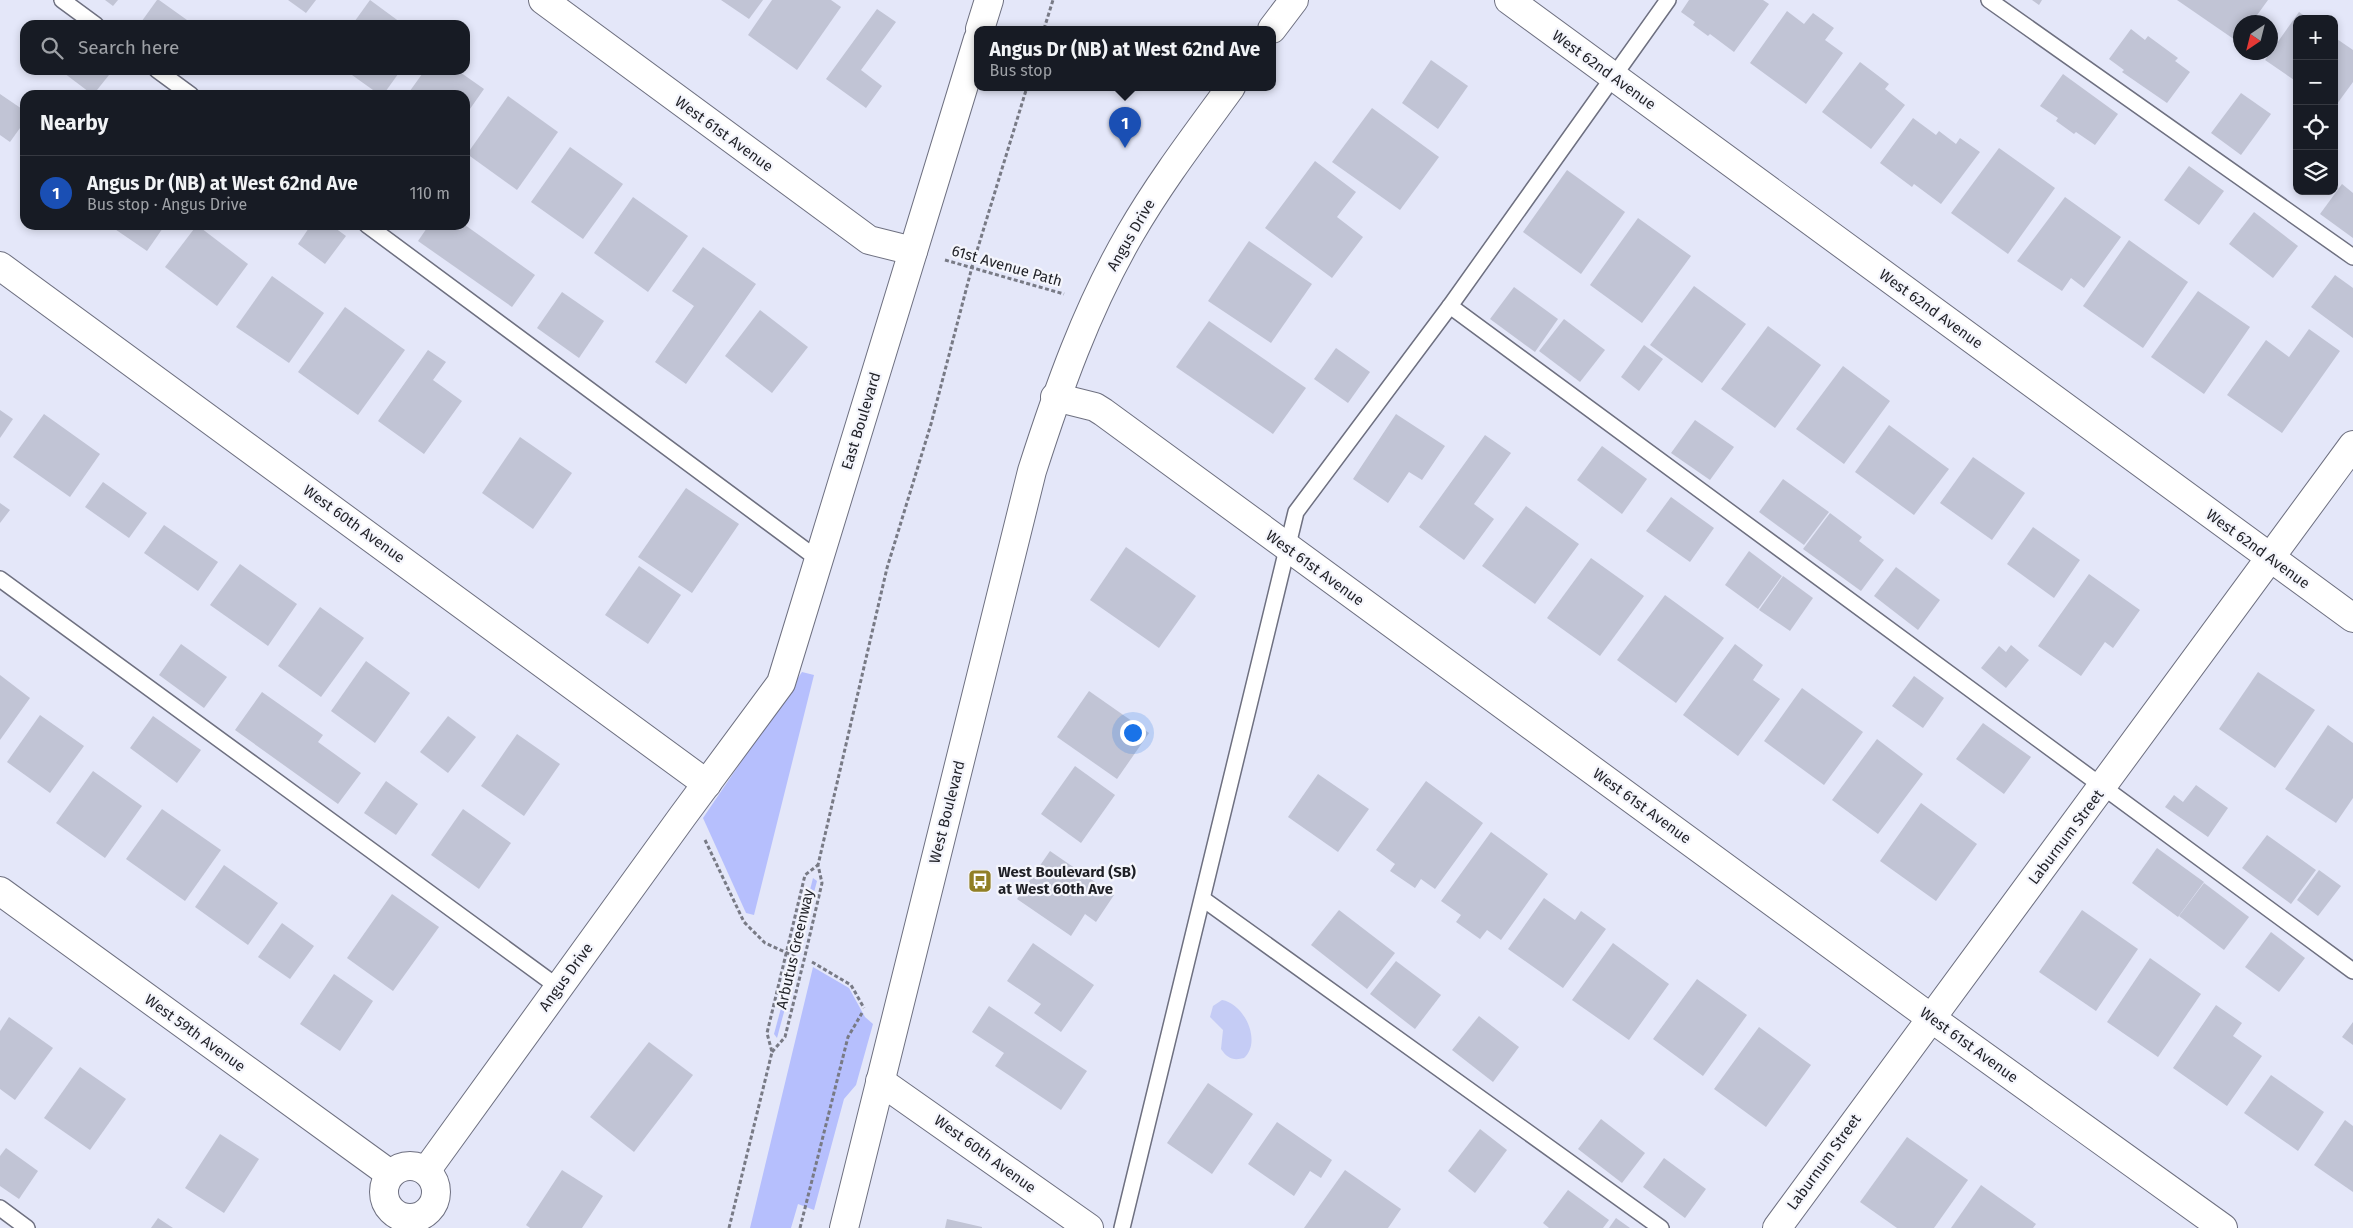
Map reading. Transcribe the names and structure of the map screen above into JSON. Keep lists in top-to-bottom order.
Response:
{
  "streets": {
    "street": [
      "West 62nd Avenue",
      "West 61st Avenue",
      "Angus Drive",
      "East Boulevard",
      "West 60th Avenue",
      "West Boulevard",
      "Laburnum Street",
      "West 59th Avenue"
    ],
    "path": ["61st Avenue Path", "Arbutus Greenway"]
  },
  "crossings": [
    ["West 62nd Avenue", "Laburnum Street"],
    ["West 61st Avenue", "Angus Drive"],
    ["West 61st Avenue", "61st Avenue Path"],
    ["West 61st Avenue", "East Boulevard"],
    ["West 61st Avenue", "West Boulevard"],
    ["West 61st Avenue", "Laburnum Street"],
    ["Angus Drive", "61st Avenue Path"],
    ["Angus Drive", "East Boulevard"],
    ["Angus Drive", "West 60th Avenue"],
    ["Angus Drive", "West Boulevard"],
    ["Angus Drive", "West 59th Avenue"],
    ["61st Avenue Path", "East Boulevard"],
    ["East Boulevard", "West 60th Avenue"],
    ["West 60th Avenue", "West Boulevard"]
  ],
  "places": {
    "bus stop": ["West Boulevard (SB) at West 60th Ave"]
  },
  "north": "bottom left",
  "page": {
    "map_buttons": ["+", "−"],
    "search": "Search here",
    "popup": ["Angus Dr (NB) at West 62nd Ave", "Bus stop"],
    "heading": "Nearby",
    "pins": "1",
    "list": [
      {
        "mark": "1",
        "name": "Angus Dr (NB) at West 62nd Ave",
        "note": "Bus stop · Angus Drive",
        "value": "110 m"
      }
    ]
  }
}
